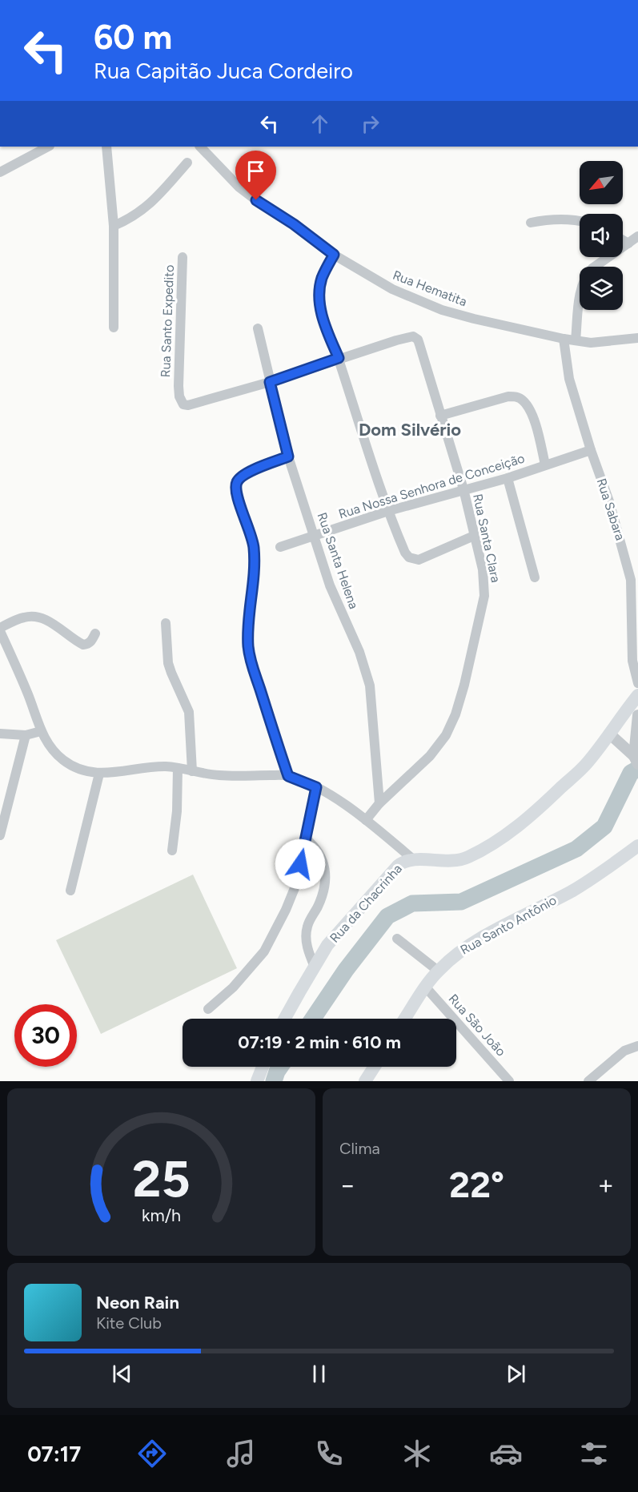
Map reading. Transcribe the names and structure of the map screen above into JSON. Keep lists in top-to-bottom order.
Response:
{
  "streets": {
    "main road": ["Rua da Chacrinha", "Rua Santo Antônio"],
    "street": [
      "Rua Hematita",
      "Rua Santo Expedito",
      "Rua Nossa Senhora de Conceição",
      "Rua Sabara",
      "Rua Santa Clara",
      "Rua Santa Helena",
      "Rua São João"
    ]
  },
  "crossings": [
    ["Rua Hematita", "Rua Sabara"],
    ["Rua Santo Expedito", "Rua Santa Helena"],
    ["Rua Nossa Senhora de Conceição", "Rua Sabara"],
    ["Rua Nossa Senhora de Conceição", "Rua Santa Clara"],
    ["Rua Nossa Senhora de Conceição", "Rua Santa Helena"],
    ["Rua Santa Clara", "Rua Santa Helena"],
    ["Rua Santo Antônio", "Rua São João"]
  ],
  "districts": ["Dom Silvério"],
  "north": "bottom left",
  "page": {
    "turn": ["60 m", "Rua Capitão Juca Cordeiro"],
    "limit": "30",
    "trip": "07:19 · 2 min · 610 m",
    "tile": "Clima",
    "heat": ["−", "22°", "+"],
    "song": ["Neon Rain", "Kite Club"],
    "tabs": "07:17",
    "gauge": ["25", "km/h"]
  }
}
